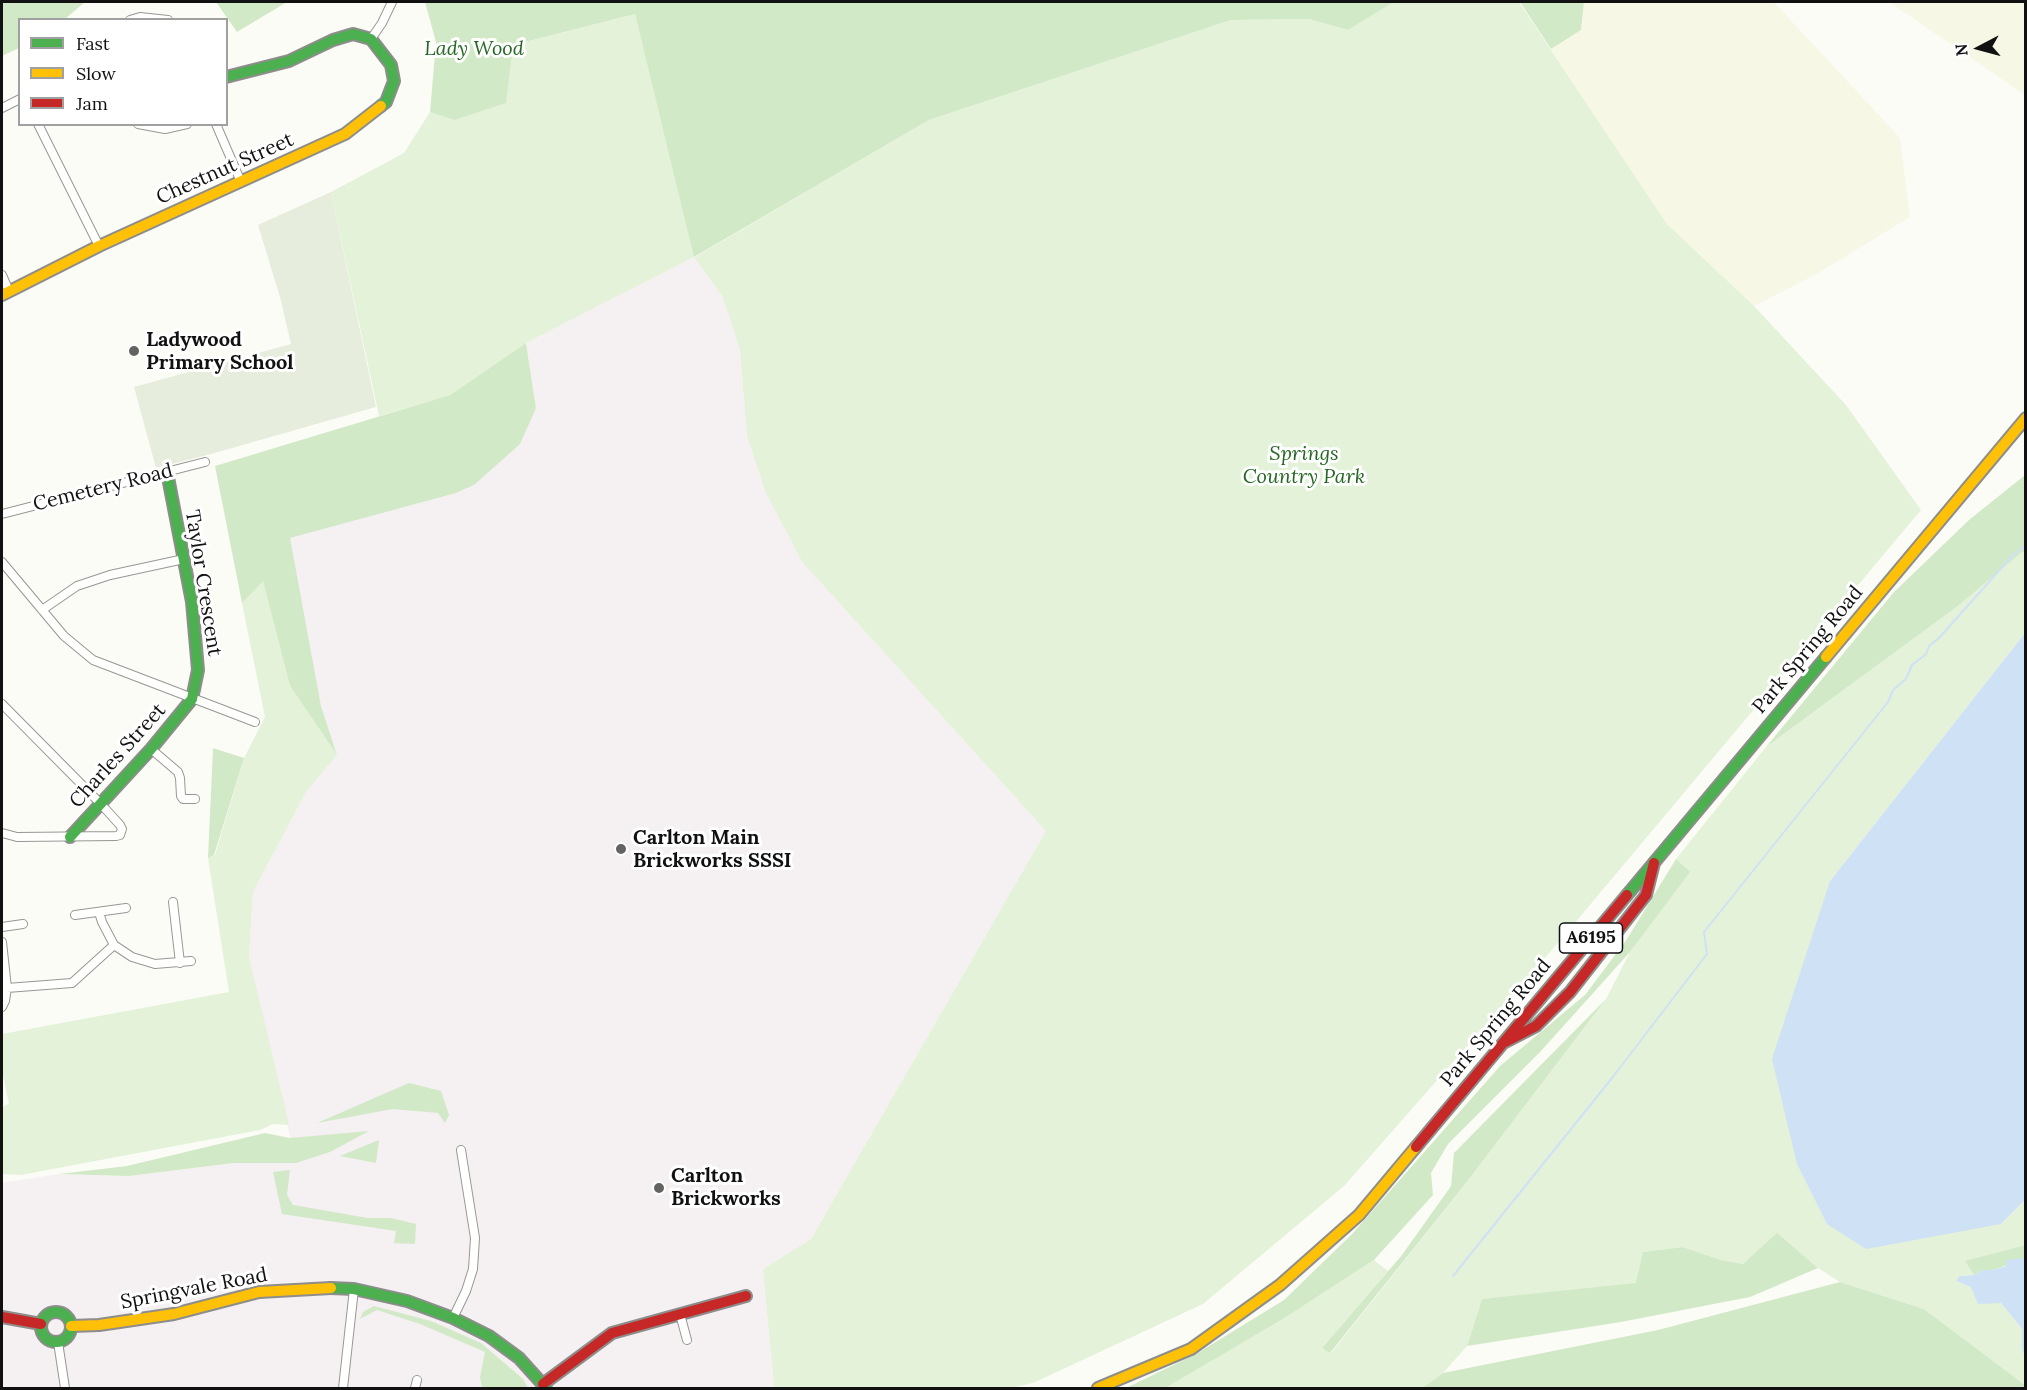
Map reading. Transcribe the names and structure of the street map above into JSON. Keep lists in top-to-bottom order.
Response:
{
  "streets": {
    "street": [
      "Chestnut Street",
      "Cemetery Road",
      "Taylor Crescent",
      "Park Spring Road",
      "Charles Street",
      "A6195",
      "Springvale Road"
    ]
  },
  "crossings": [
    ["Cemetery Road", "Taylor Crescent"],
    ["Taylor Crescent", "Charles Street"]
  ],
  "parks": ["Lady Wood", "Springs Country Park"],
  "places": ["Ladywood Primary School", "Carlton Main Brickworks SSSI", "Carlton Brickworks"],
  "legend": ["Fast", "Slow", "Jam"],
  "north": "left"
}
